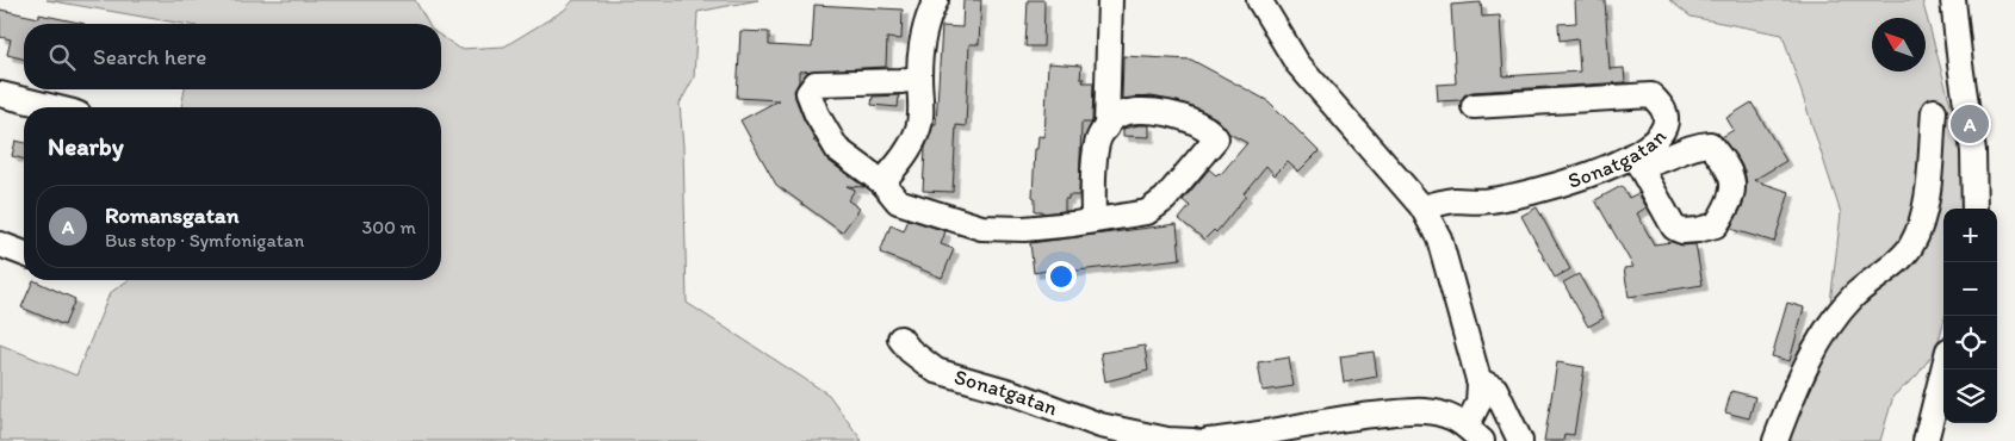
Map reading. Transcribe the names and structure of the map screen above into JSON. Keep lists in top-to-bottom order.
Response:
{
  "streets": {
    "street": ["Sonatgatan"]
  },
  "north": "top left",
  "page": {
    "search": "Search here",
    "pins": "A",
    "heading": "Nearby",
    "list": [
      {
        "mark": "A",
        "name": "Romansgatan",
        "note": "Bus stop · Symfonigatan",
        "value": "300 m"
      }
    ],
    "map_buttons": ["+", "−"]
  }
}
